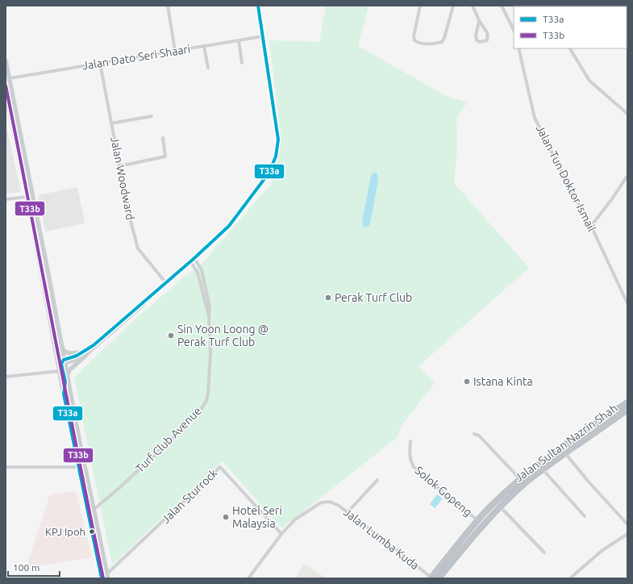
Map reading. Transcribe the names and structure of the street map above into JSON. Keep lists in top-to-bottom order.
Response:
{
  "streets": {
    "highway": ["Jalan Sultan Nazrin Shah"],
    "street": [
      "Jalan Dato Seri Shaari",
      "Jalan Woodward",
      "Jalan Tun Doktor Ismail",
      "Turf Club Avenue",
      "Solok Gopeng",
      "Jalan Sturrock",
      "Jalan Lumba Kuda"
    ]
  },
  "crossings": [
    ["Jalan Dato Seri Shaari", "Jalan Woodward"],
    ["Jalan Sultan Nazrin Shah", "Solok Gopeng"],
    ["Jalan Sultan Nazrin Shah", "Jalan Lumba Kuda"],
    ["Jalan Sturrock", "Jalan Lumba Kuda"]
  ],
  "places": [
    "Perak Turf Club",
    "Sin Yoon Loong @ Perak Turf Club",
    "Istana Kinta",
    "Hotel Seri Malaysia",
    "KPJ Ipoh"
  ],
  "lines": ["transit line T33a", "transit line T33b"],
  "legend": ["T33a", "T33b"],
  "scale_bar": "100 m"
}
